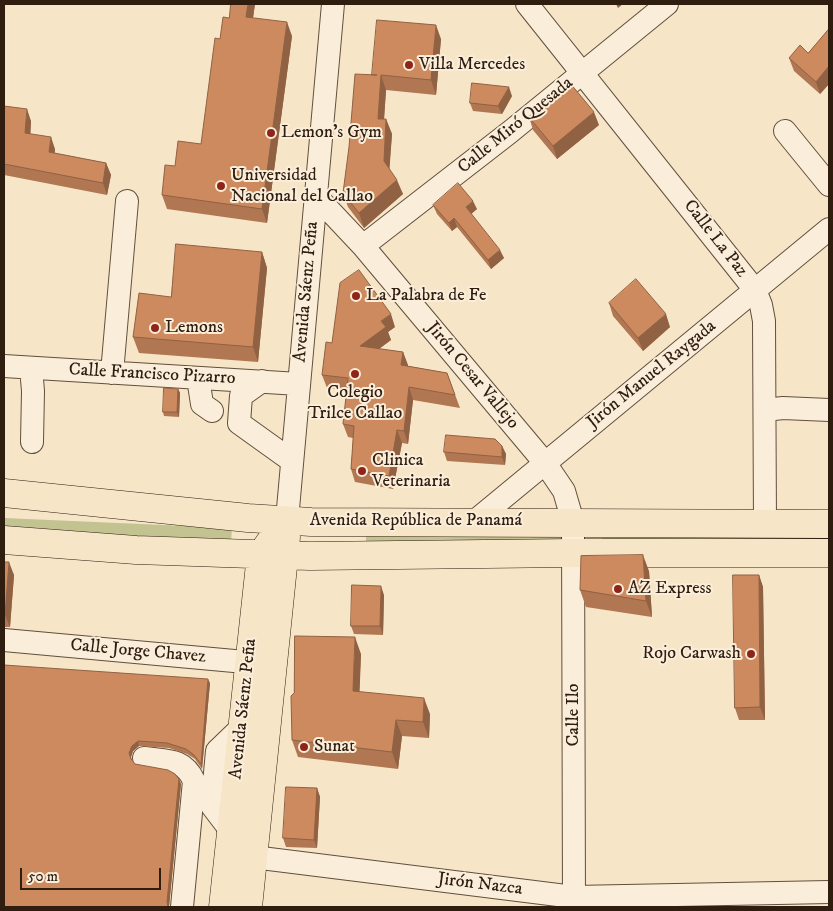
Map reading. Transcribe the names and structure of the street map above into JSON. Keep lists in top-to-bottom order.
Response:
{
  "streets": {
    "main road": ["Avenida Sáenz Peña", "Avenida República de Panamá"],
    "street": [
      "Calle Miró Quesada",
      "Calle La Paz",
      "Calle Francisco Pizarro",
      "Jirón Manuel Raygada",
      "Jirón Cesar Vallejo",
      "Calle Jorge Chavez",
      "Calle Ilo",
      "Jirón Nazca"
    ]
  },
  "crossings": [
    ["Calle Miró Quesada", "Calle La Paz"],
    ["Calle Miró Quesada", "Jirón Cesar Vallejo"],
    ["Calle La Paz", "Jirón Manuel Raygada"],
    ["Calle La Paz", "Avenida República de Panamá"],
    ["Avenida Sáenz Peña", "Calle Francisco Pizarro"],
    ["Avenida Sáenz Peña", "Jirón Cesar Vallejo"],
    ["Avenida Sáenz Peña", "Avenida República de Panamá"],
    ["Avenida Sáenz Peña", "Calle Jorge Chavez"],
    ["Avenida Sáenz Peña", "Jirón Nazca"],
    ["Jirón Manuel Raygada", "Jirón Cesar Vallejo"],
    ["Jirón Manuel Raygada", "Avenida República de Panamá"],
    ["Jirón Cesar Vallejo", "Avenida República de Panamá"],
    ["Jirón Cesar Vallejo", "Calle Ilo"],
    ["Avenida República de Panamá", "Calle Ilo"],
    ["Calle Ilo", "Jirón Nazca"]
  ],
  "places": [
    "Villa Mercedes",
    "Lemon's Gym",
    "Universidad Nacional del Callao",
    "La Palabra de Fe",
    "Lemons",
    "Colegio Trilce Callao",
    "Clinica Veterinaria",
    "AZ Express",
    "Rojo Carwash",
    "Sunat"
  ],
  "scale_bar": "50 m"
}
